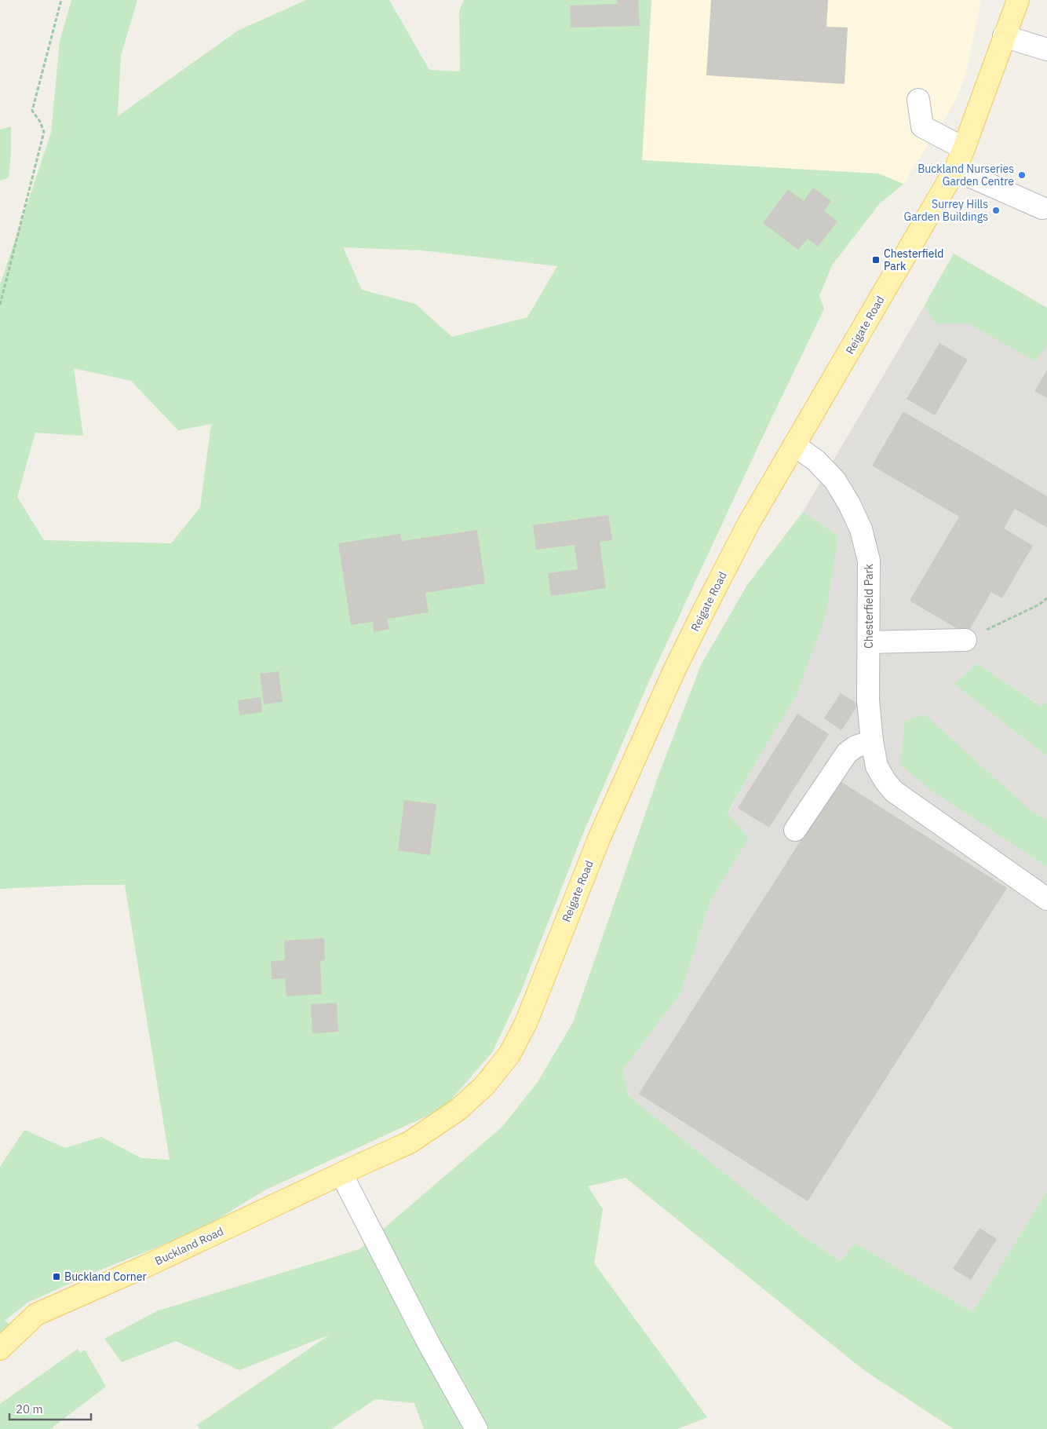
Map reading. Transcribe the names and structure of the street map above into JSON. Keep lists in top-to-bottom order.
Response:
{
  "streets": {
    "main road": ["Reigate Road", "Buckland Road"],
    "lane": ["Chesterfield Park"]
  },
  "crossings": [
    ["Reigate Road", "Chesterfield Park"],
    ["Reigate Road", "Buckland Road"]
  ],
  "places": {
    "other": ["Buckland Nurseries Garden Centre", "Surrey Hills Garden Buildings"],
    "transit": ["Chesterfield Park", "Buckland Corner"]
  },
  "scale_bar": "20 m"
}
